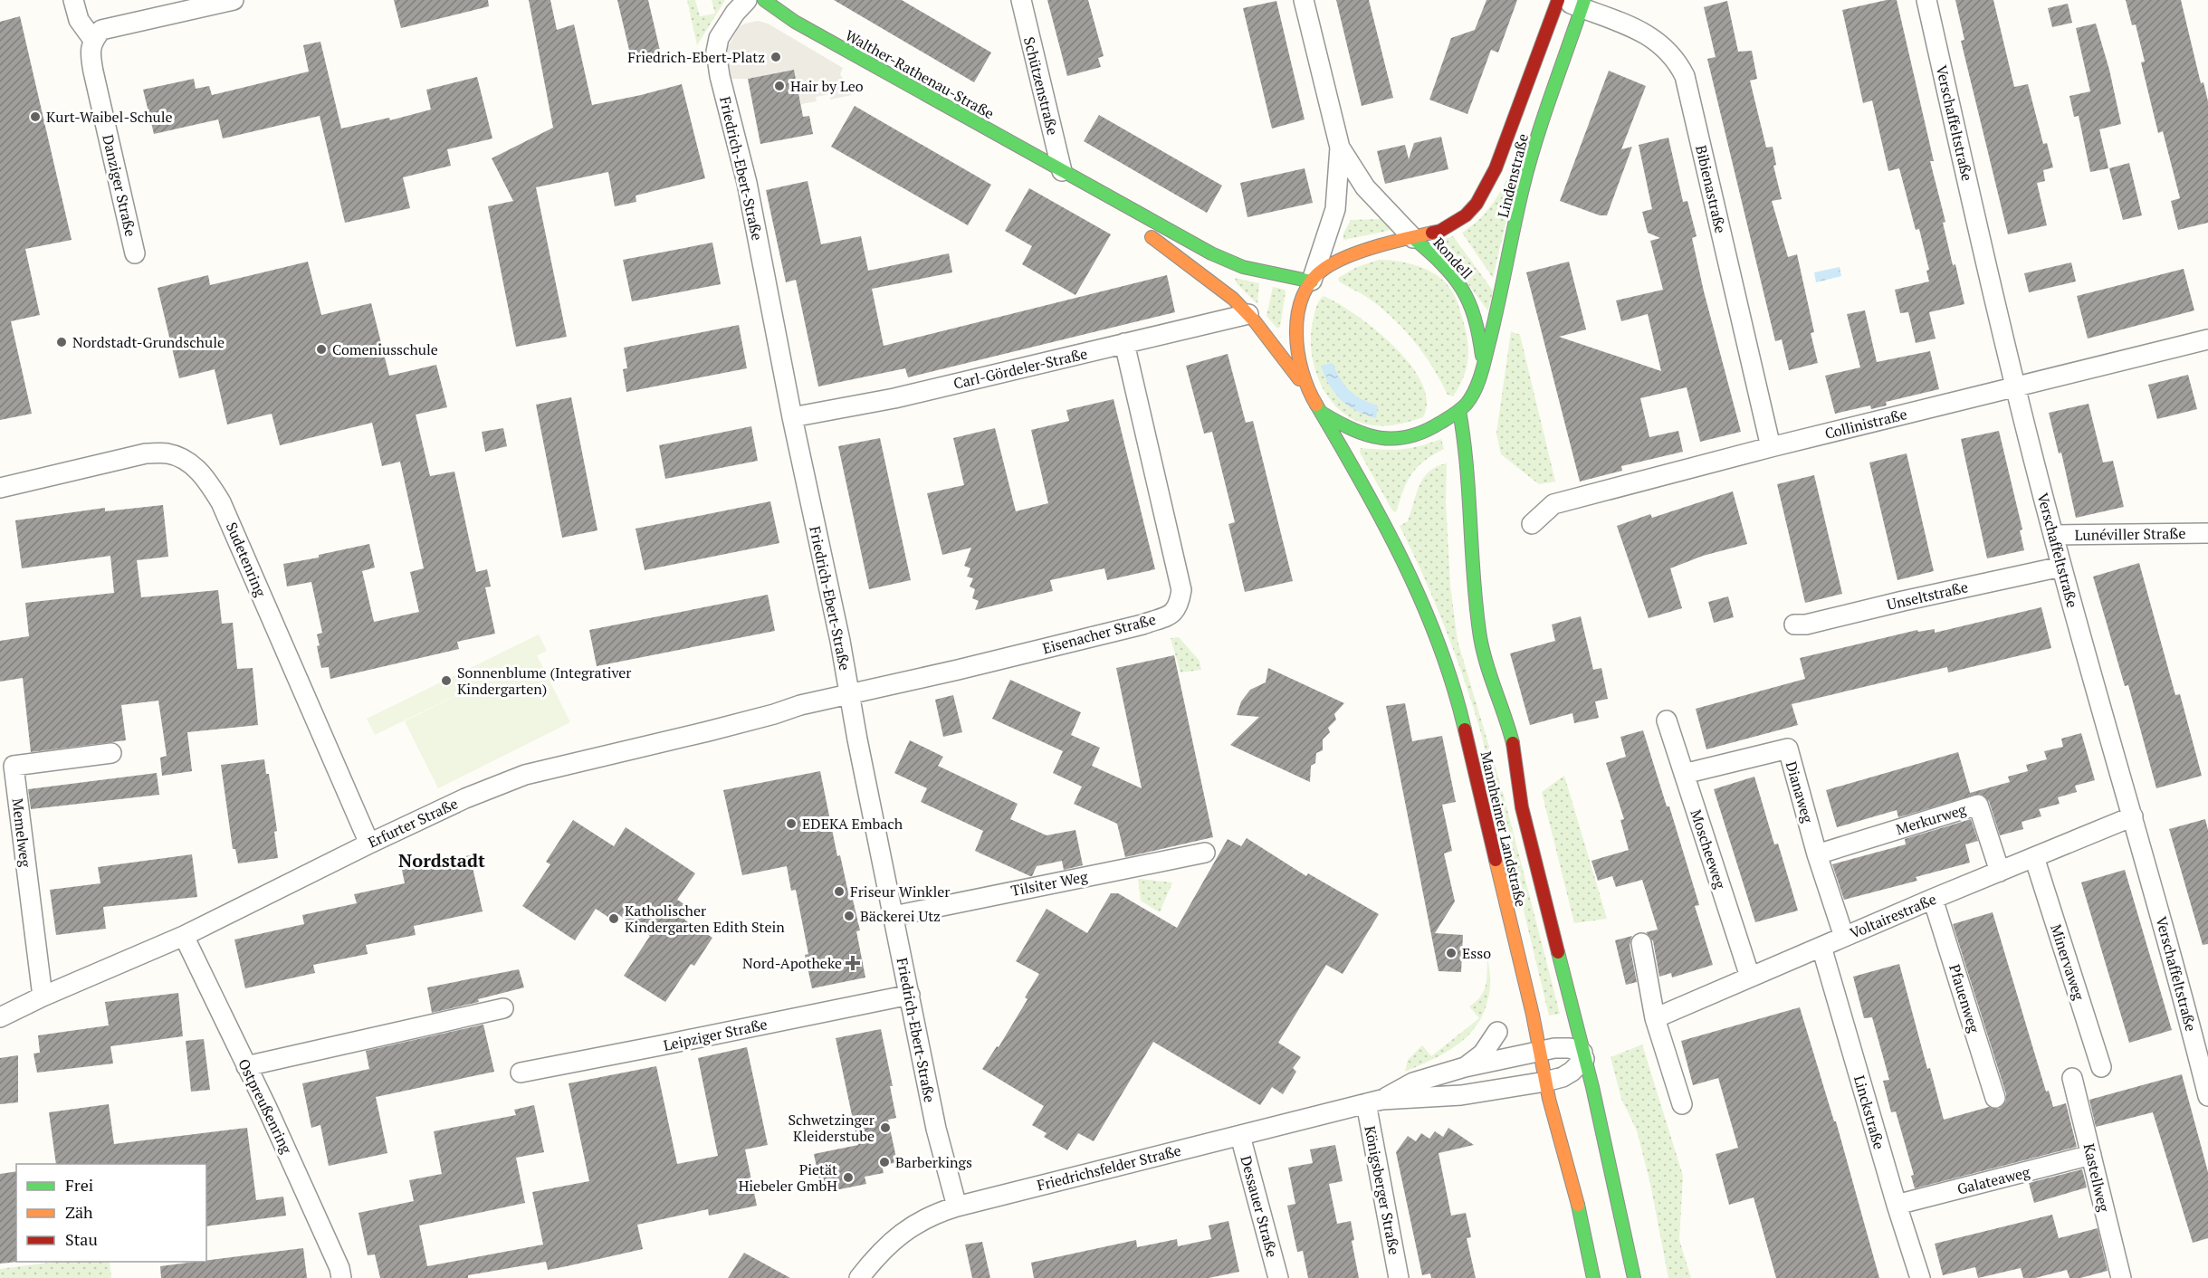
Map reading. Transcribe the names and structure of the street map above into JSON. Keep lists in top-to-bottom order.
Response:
{
  "streets": {
    "main road": [
      "Walther-Rathenau-Straße",
      "Lindenstraße",
      "Rondell",
      "Mannheimer Landstraße"
    ],
    "street": [
      "Schützenstraße",
      "Verschaffeltstraße",
      "Friedrich-Ebert-Straße",
      "Danziger Straße",
      "Bibienastraße",
      "Carl-Gördeler-Straße",
      "Collinistraße",
      "Lunéviller Straße",
      "Sudetenring",
      "Unseltstraße",
      "Eisenacher Straße",
      "Dianaweg",
      "Merkurweg",
      "Erfurter Straße",
      "Memelweg",
      "Moscheeweg",
      "Tilsiter Weg",
      "Voltairestraße",
      "Minervaweg",
      "Pfauenweg",
      "Leipziger Straße",
      "Ostpreußenring",
      "Linckstraße",
      "Friedrichsfelder Straße",
      "Kastellweg",
      "Galateaweg",
      "Königsberger Straße",
      "Dessauer Straße"
    ]
  },
  "crossings": [
    ["Walther-Rathenau-Straße", "Schützenstraße"],
    ["Walther-Rathenau-Straße", "Lindenstraße"],
    ["Walther-Rathenau-Straße", "Rondell"],
    ["Walther-Rathenau-Straße", "Carl-Gördeler-Straße"],
    ["Walther-Rathenau-Straße", "Mannheimer Landstraße"],
    ["Verschaffeltstraße", "Collinistraße"],
    ["Verschaffeltstraße", "Lunéviller Straße"],
    ["Verschaffeltstraße", "Unseltstraße"],
    ["Verschaffeltstraße", "Voltairestraße"],
    ["Friedrich-Ebert-Straße", "Carl-Gördeler-Straße"],
    ["Friedrich-Ebert-Straße", "Eisenacher Straße"],
    ["Friedrich-Ebert-Straße", "Erfurter Straße"],
    ["Friedrich-Ebert-Straße", "Tilsiter Weg"],
    ["Friedrich-Ebert-Straße", "Leipziger Straße"],
    ["Friedrich-Ebert-Straße", "Friedrichsfelder Straße"],
    ["Lindenstraße", "Bibienastraße"],
    ["Lindenstraße", "Rondell"],
    ["Lindenstraße", "Mannheimer Landstraße"],
    ["Bibienastraße", "Collinistraße"],
    ["Rondell", "Carl-Gördeler-Straße"],
    ["Rondell", "Mannheimer Landstraße"],
    ["Carl-Gördeler-Straße", "Eisenacher Straße"],
    ["Sudetenring", "Erfurter Straße"],
    ["Eisenacher Straße", "Erfurter Straße"],
    ["Dianaweg", "Merkurweg"],
    ["Dianaweg", "Moscheeweg"],
    ["Dianaweg", "Voltairestraße"],
    ["Merkurweg", "Voltairestraße"],
    ["Erfurter Straße", "Memelweg"],
    ["Erfurter Straße", "Ostpreußenring"],
    ["Mannheimer Landstraße", "Friedrichsfelder Straße"],
    ["Moscheeweg", "Voltairestraße"],
    ["Voltairestraße", "Minervaweg"],
    ["Voltairestraße", "Pfauenweg"],
    ["Voltairestraße", "Linckstraße"],
    ["Linckstraße", "Galateaweg"],
    ["Friedrichsfelder Straße", "Königsberger Straße"],
    ["Friedrichsfelder Straße", "Dessauer Straße"],
    ["Kastellweg", "Galateaweg"]
  ],
  "districts": ["Nordstadt"],
  "places": {
    "other": [
      "Friedrich-Ebert-Platz",
      "Hair by Leo",
      "Kurt-Waibel-Schule",
      "Nordstadt-Grundschule",
      "Comeniusschule",
      "Sonnenblume (Integrativer Kindergarten)",
      "EDEKA Embach",
      "Friseur Winkler",
      "Bäckerei Utz",
      "Katholischer Kindergarten Edith Stein",
      "Esso",
      "Schwetzinger Kleiderstube",
      "Barberkings",
      "Pietät Hiebeler GmbH"
    ],
    "health": ["Nord-Apotheke"]
  },
  "legend": ["Frei", "Zäh", "Stau"]
}
